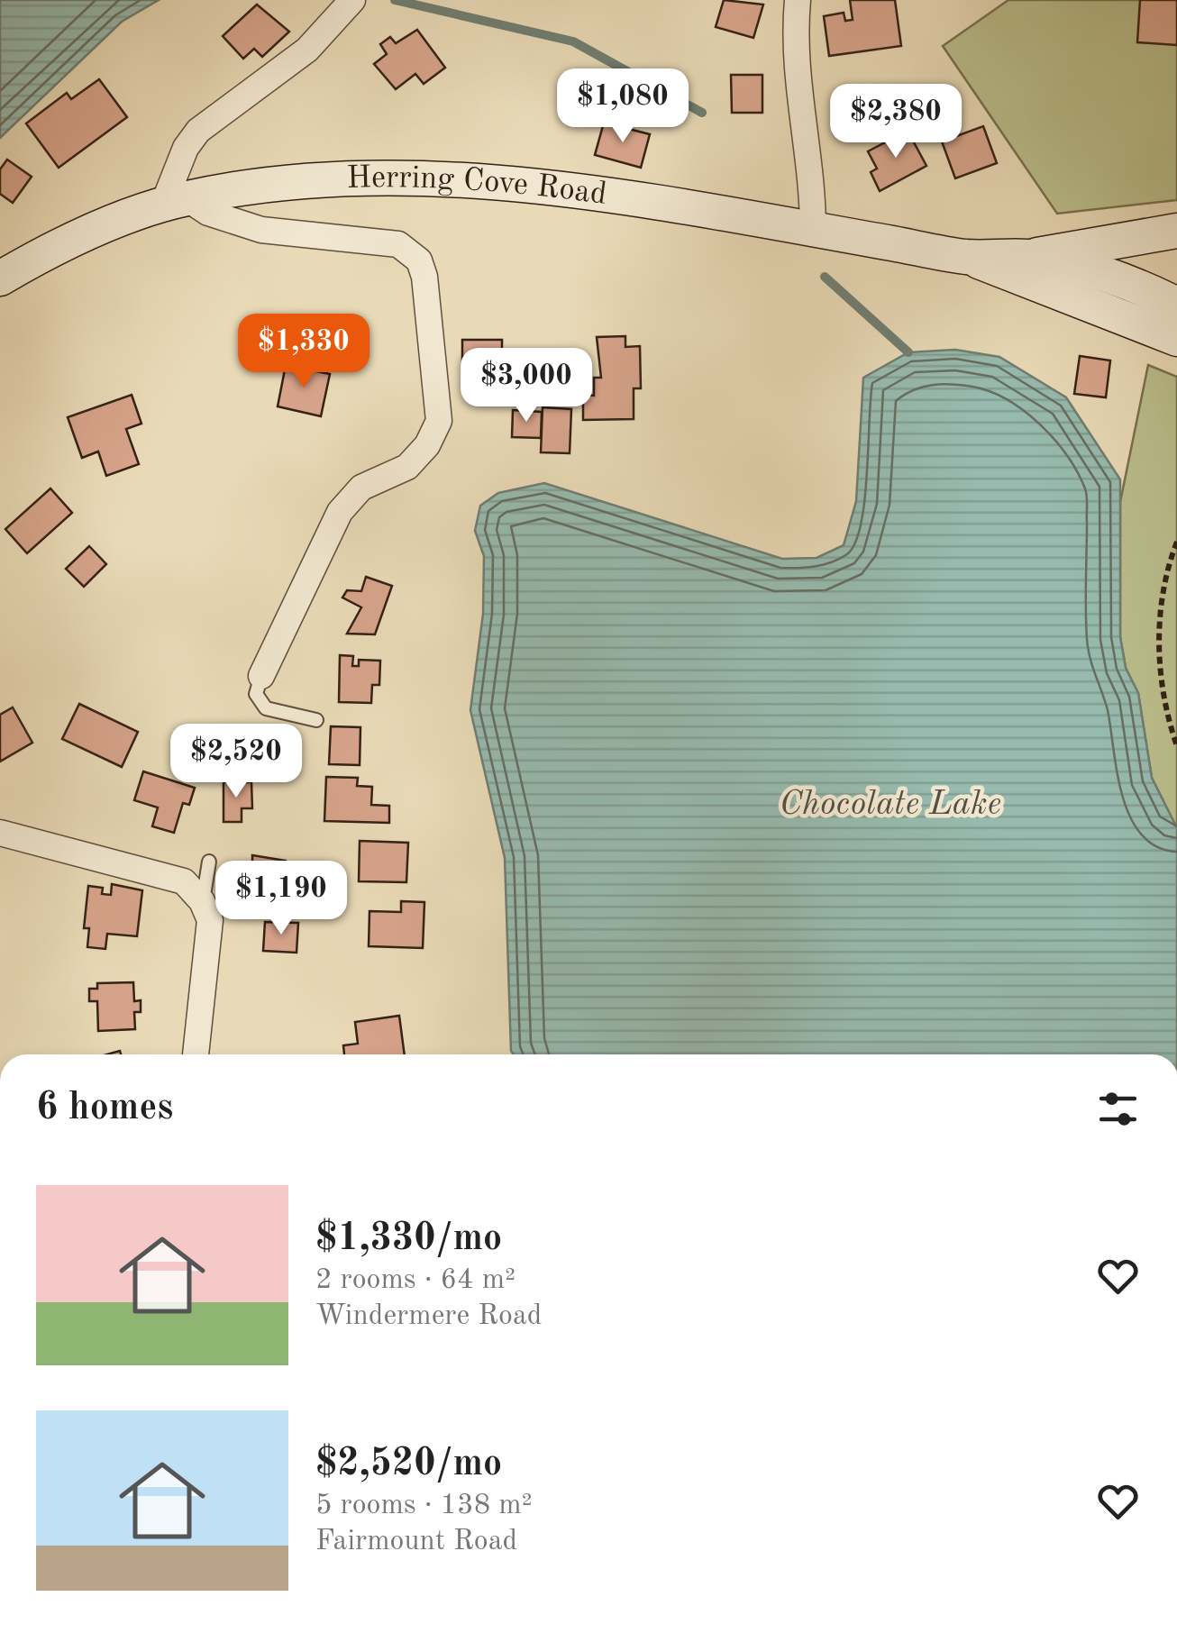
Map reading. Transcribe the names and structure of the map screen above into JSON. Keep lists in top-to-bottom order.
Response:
{
  "streets": {
    "main road": ["Herring Cove Road"]
  },
  "water": ["Chocolate Lake"],
  "page": {
    "price": [
      "$1,080",
      "$2,380",
      "$1,330",
      "$3,000",
      "$2,520",
      "$1,190"
    ],
    "heading": "6 homes",
    "list": [
      {
        "name": "$1,330/mo",
        "note": "2 rooms · 64 m² · Windermere Road"
      },
      {
        "name": "$2,520/mo",
        "note": "5 rooms · 138 m² · Fairmount Road"
      }
    ]
  }
}
